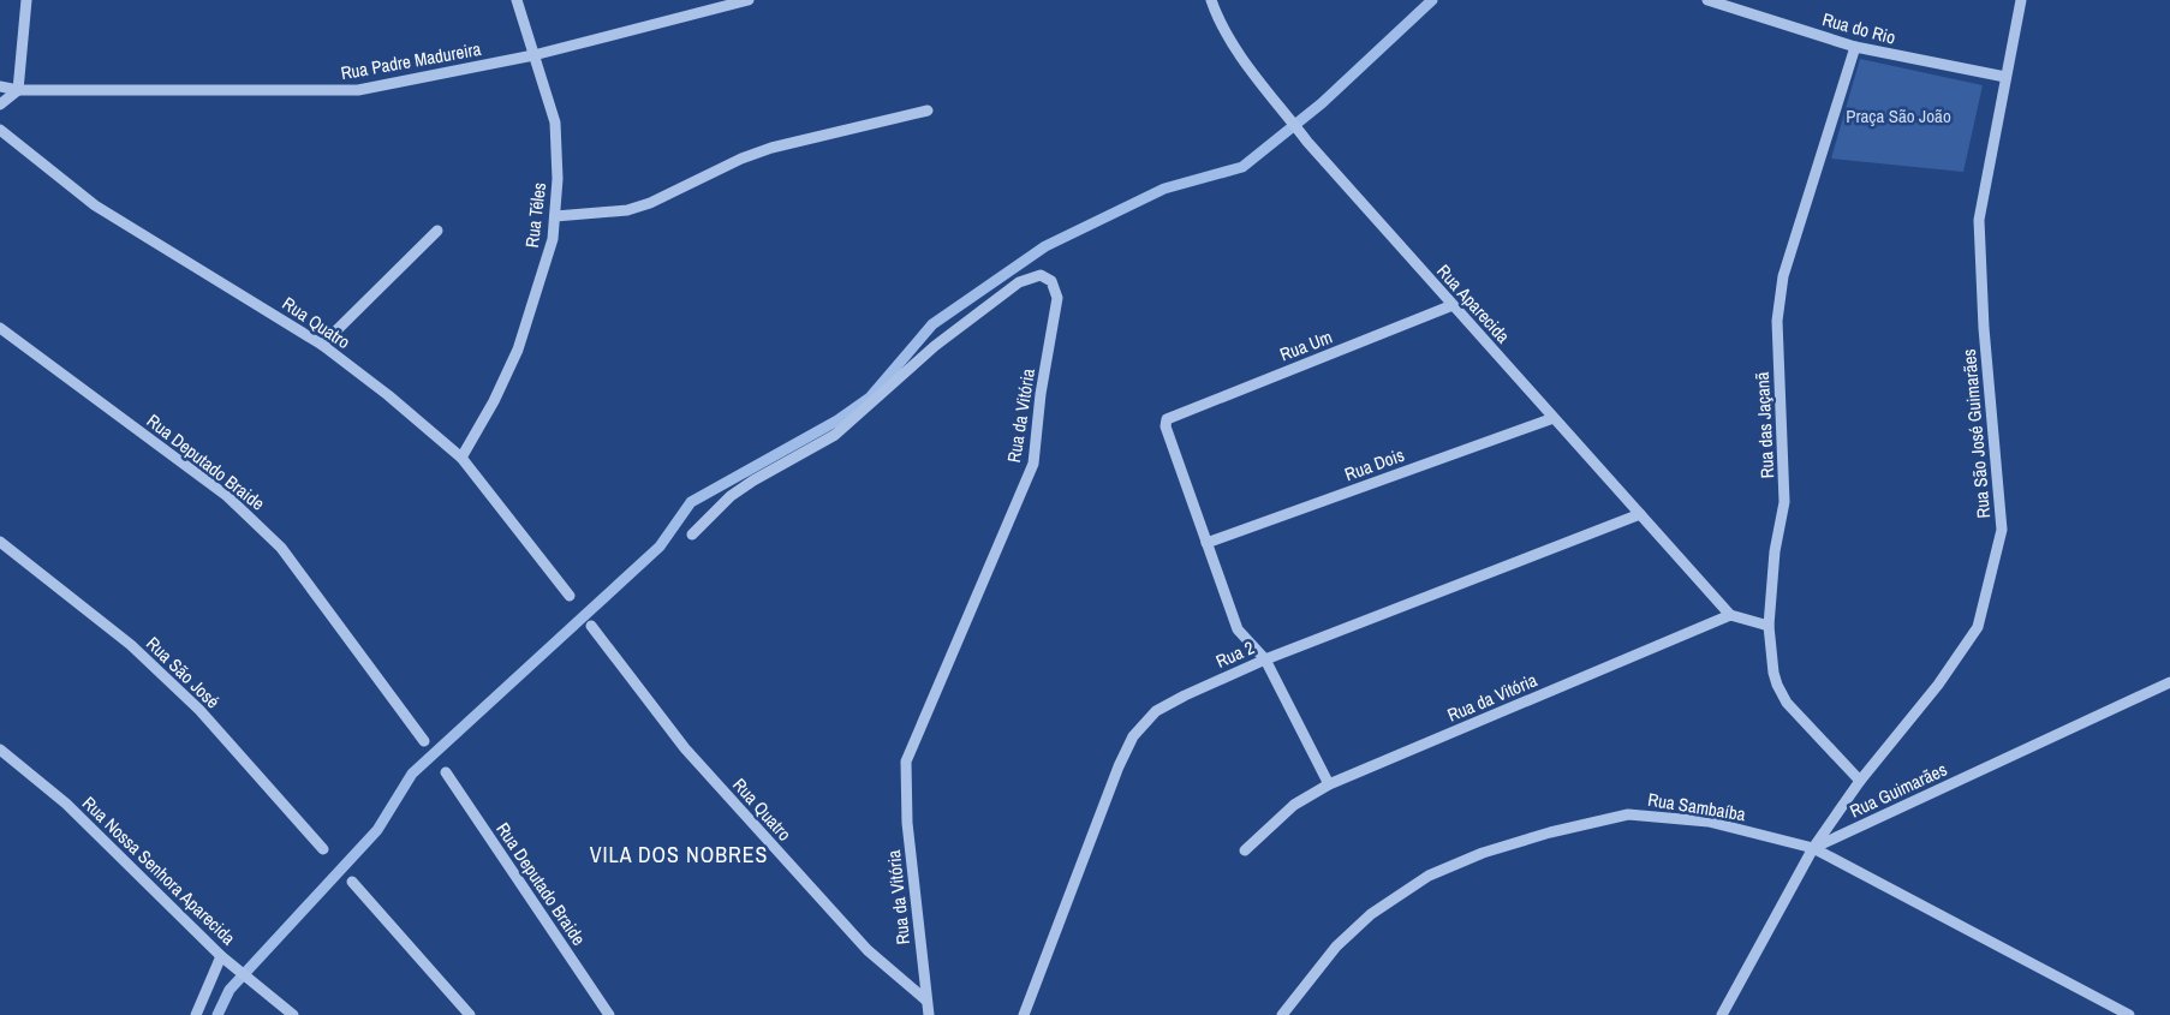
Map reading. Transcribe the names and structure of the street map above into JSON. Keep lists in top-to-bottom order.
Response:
{
  "streets": {
    "street": [
      "Rua do Rio",
      "Rua Padre Madureira",
      "Rua Téles",
      "Rua Aparecida",
      "Rua Quatro",
      "Rua Um",
      "Rua da Vitória",
      "Rua das Jaçanã",
      "Rua São José Guimarães",
      "Rua Deputado Braide",
      "Rua Dois",
      "Rua 2",
      "Rua São José",
      "Rua Guimarães",
      "Rua Sambaíba",
      "Rua Nossa Senhora Aparecida"
    ]
  },
  "crossings": [
    ["Rua do Rio", "Rua das Jaçanã"],
    ["Rua do Rio", "Rua São José Guimarães"],
    ["Rua Padre Madureira", "Rua Téles"],
    ["Rua Téles", "Rua Quatro"],
    ["Rua Aparecida", "Rua Um"],
    ["Rua Aparecida", "Rua da Vitória"],
    ["Rua Aparecida", "Rua Dois"],
    ["Rua Aparecida", "Rua 2"],
    ["Rua Quatro", "Rua da Vitória"],
    ["Rua Um", "Rua Dois"],
    ["Rua das Jaçanã", "Rua São José Guimarães"],
    ["Rua São José Guimarães", "Rua Guimarães"],
    ["Rua São José Guimarães", "Rua Sambaíba"],
    ["Rua Guimarães", "Rua Sambaíba"]
  ],
  "districts": ["VILA DOS NOBRES"],
  "parks": ["Praça São João"]
}
